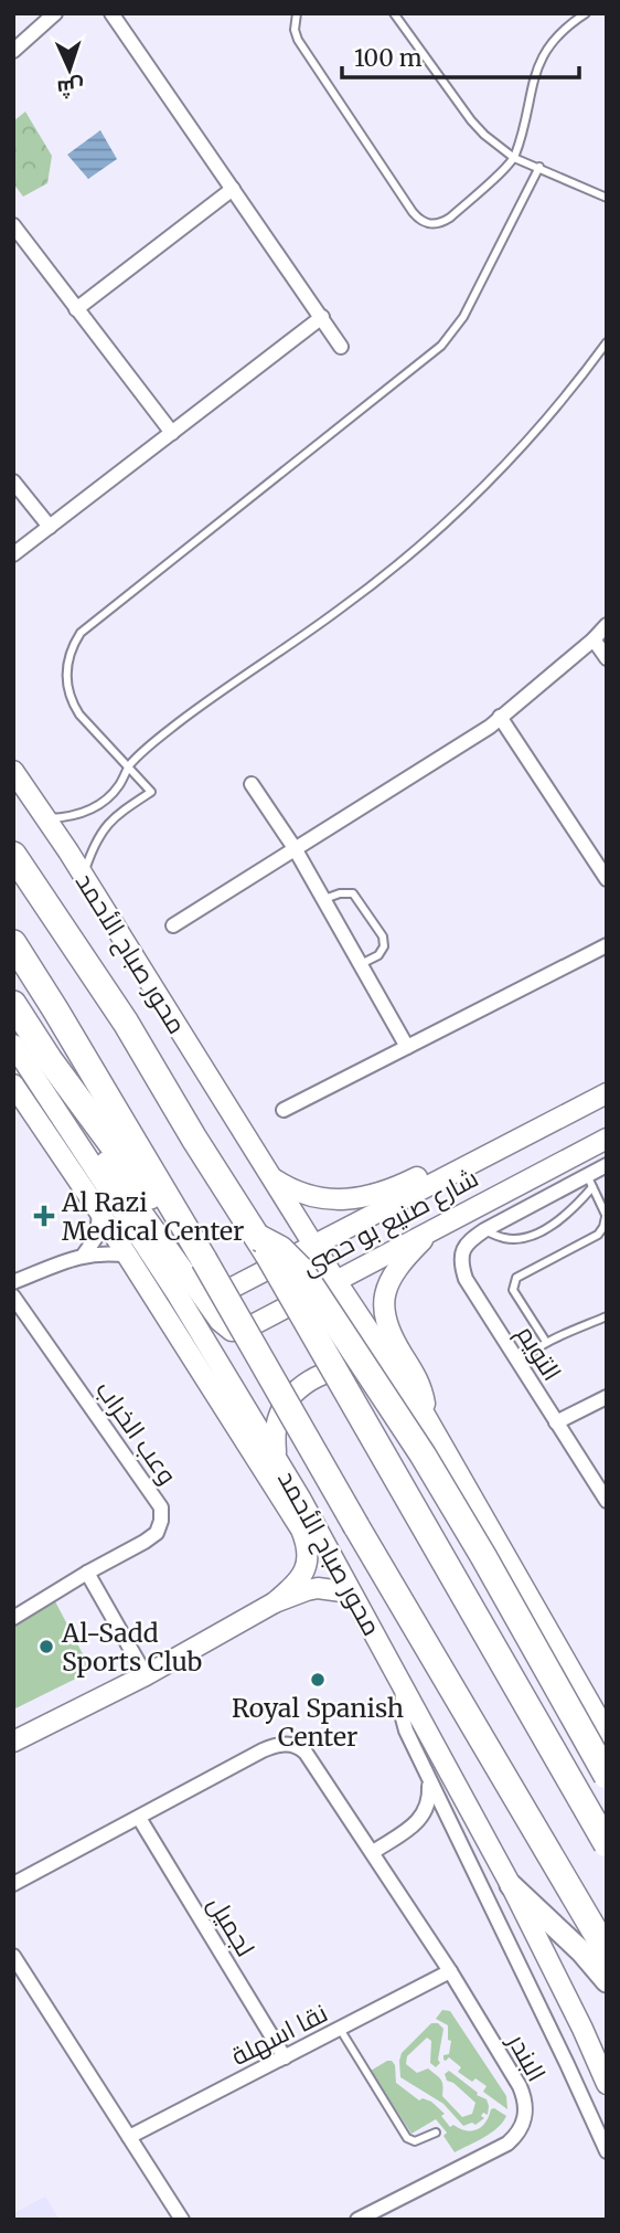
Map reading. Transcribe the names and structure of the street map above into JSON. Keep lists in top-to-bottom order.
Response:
{
  "streets": {
    "highway": ["محور صباح الأحمد"],
    "street": [
      "شارع صنيع بو حصى",
      "التويم",
      "وعب الخراب",
      "لجميل",
      "نقا اسهلة",
      "البندر"
    ]
  },
  "crossings": [
    ["محور صباح الأحمد", "شارع صنيع بو حصى"],
    ["شارع صنيع بو حصى", "التويم"],
    ["لجميل", "نقا اسهلة"],
    ["لجميل", "البندر"],
    ["نقا اسهلة", "البندر"]
  ],
  "places": {
    "health": ["Al Razi Medical Center"],
    "other": ["Al-Sadd Sports Club", "Royal Spanish Center"]
  },
  "scale_bar": "100 m",
  "north": "bottom"
}
